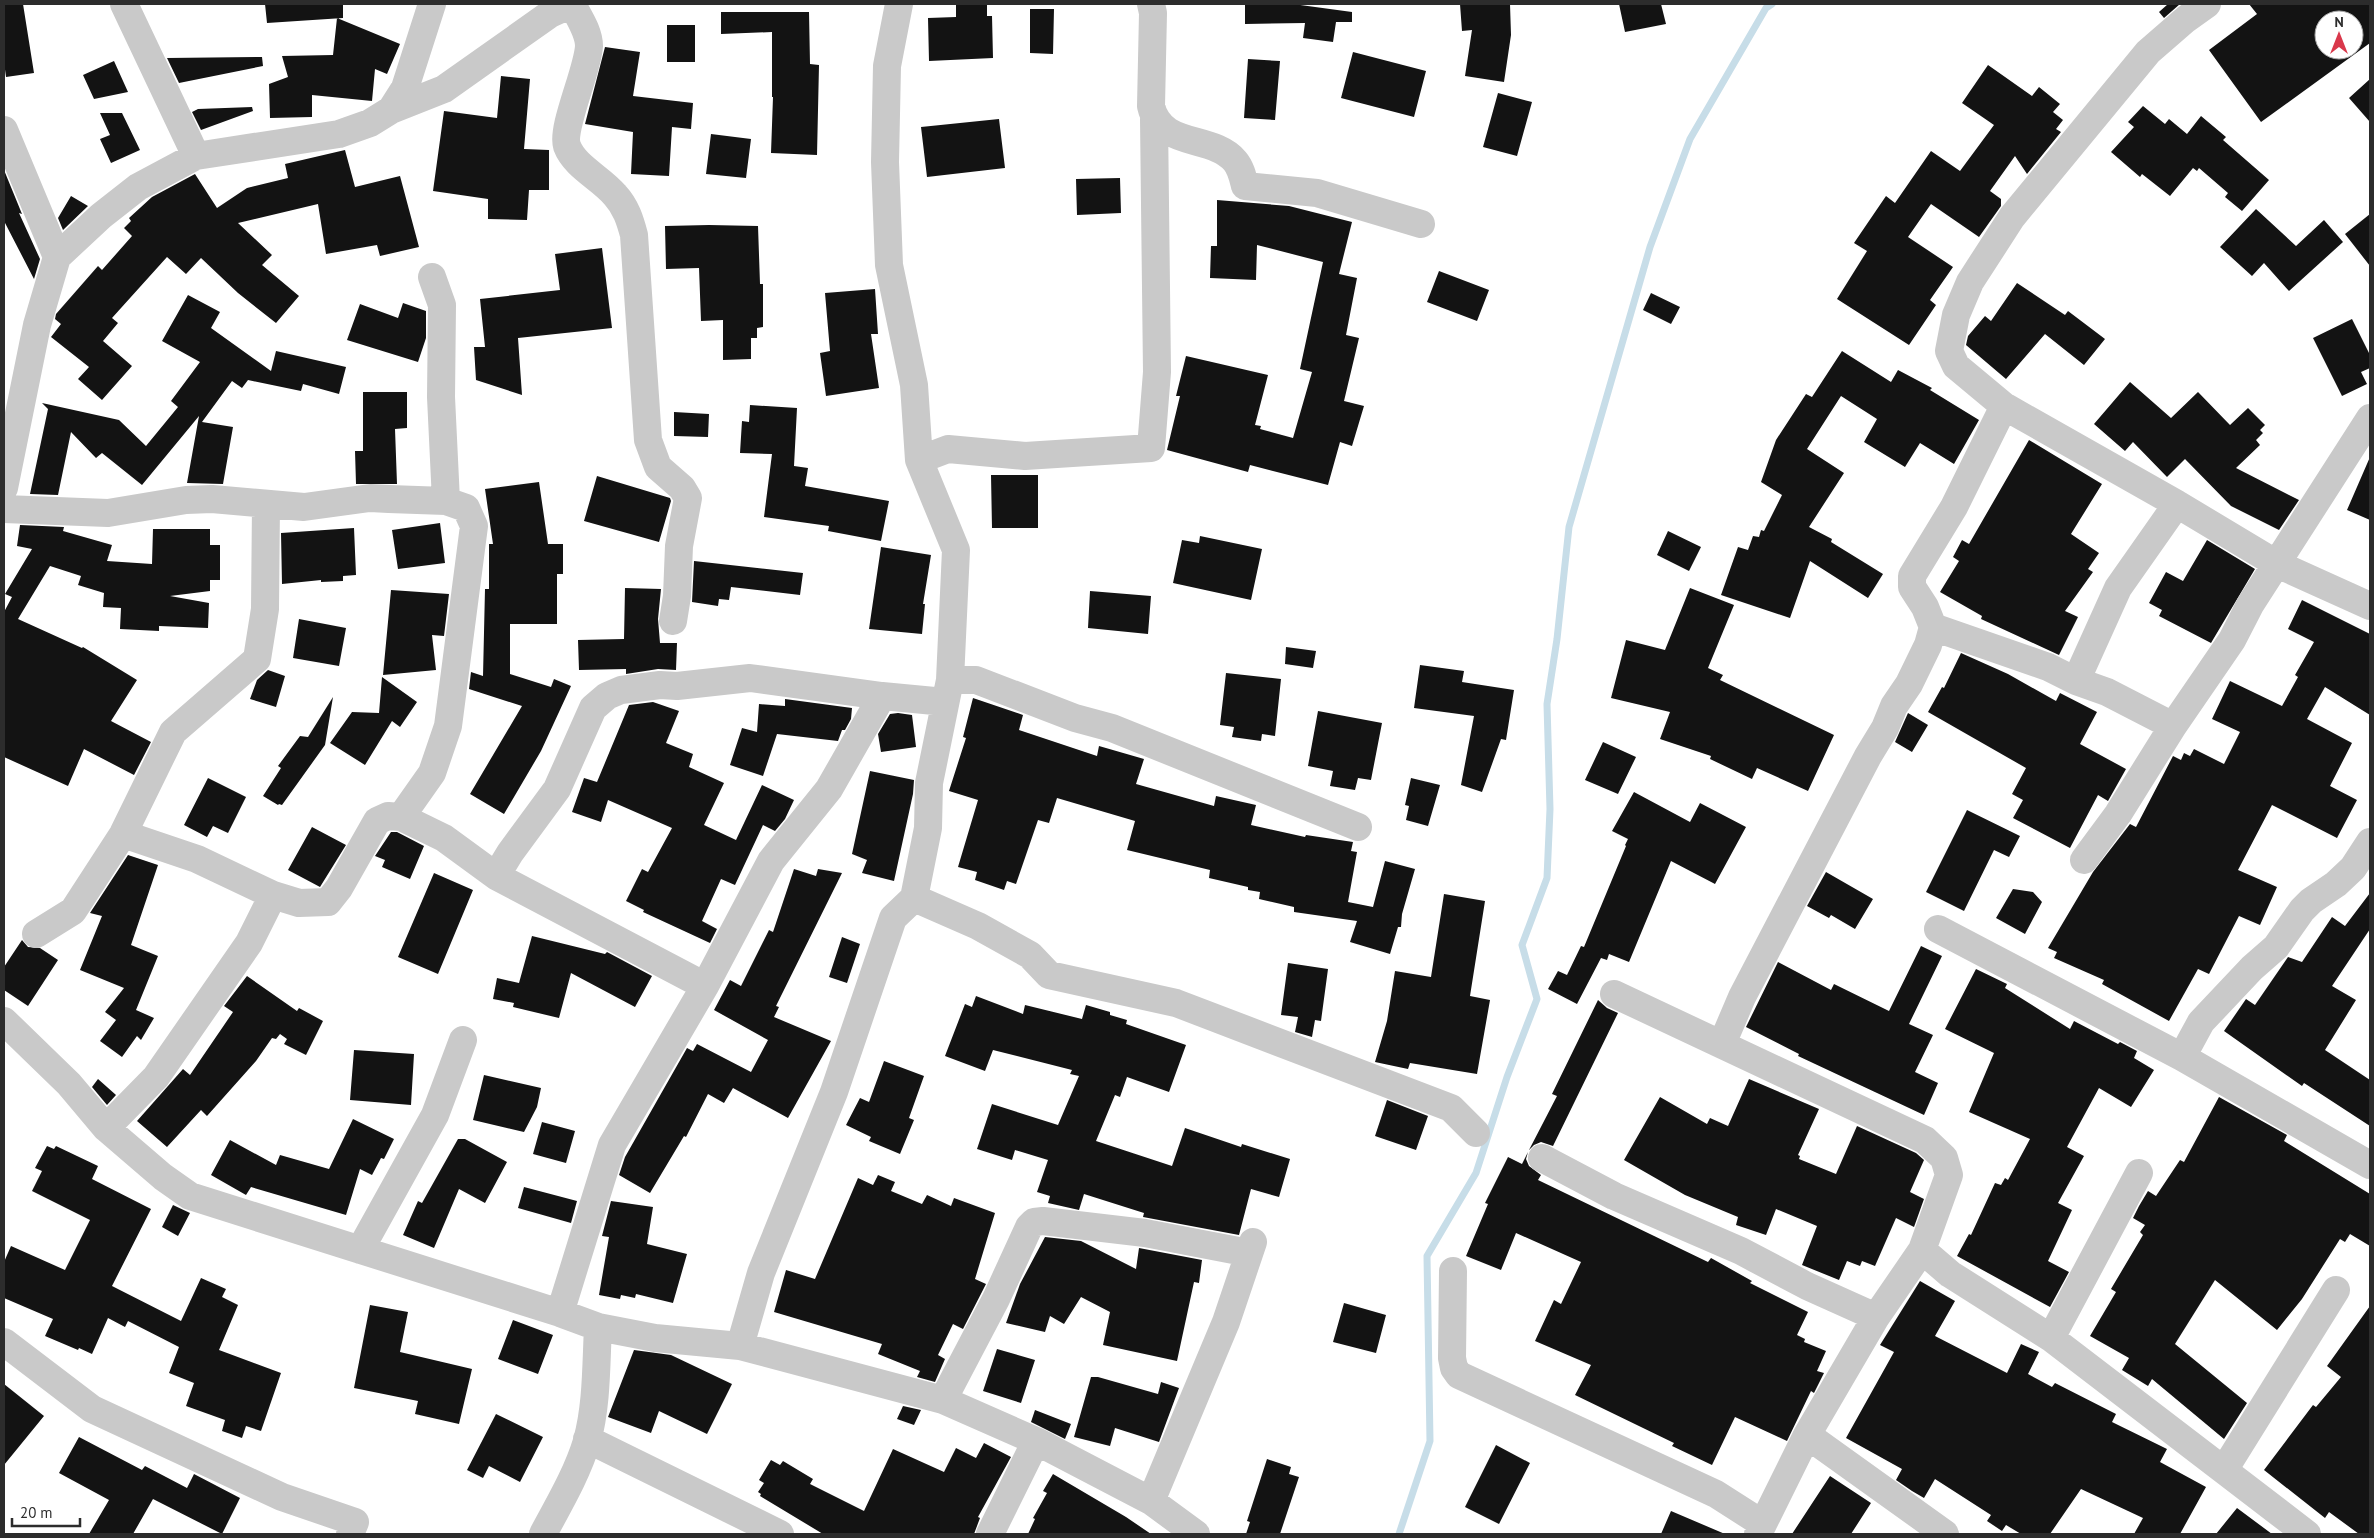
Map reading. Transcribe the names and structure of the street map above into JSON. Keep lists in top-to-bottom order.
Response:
{
  "scale_bar": "20 m",
  "north": "top"
}
